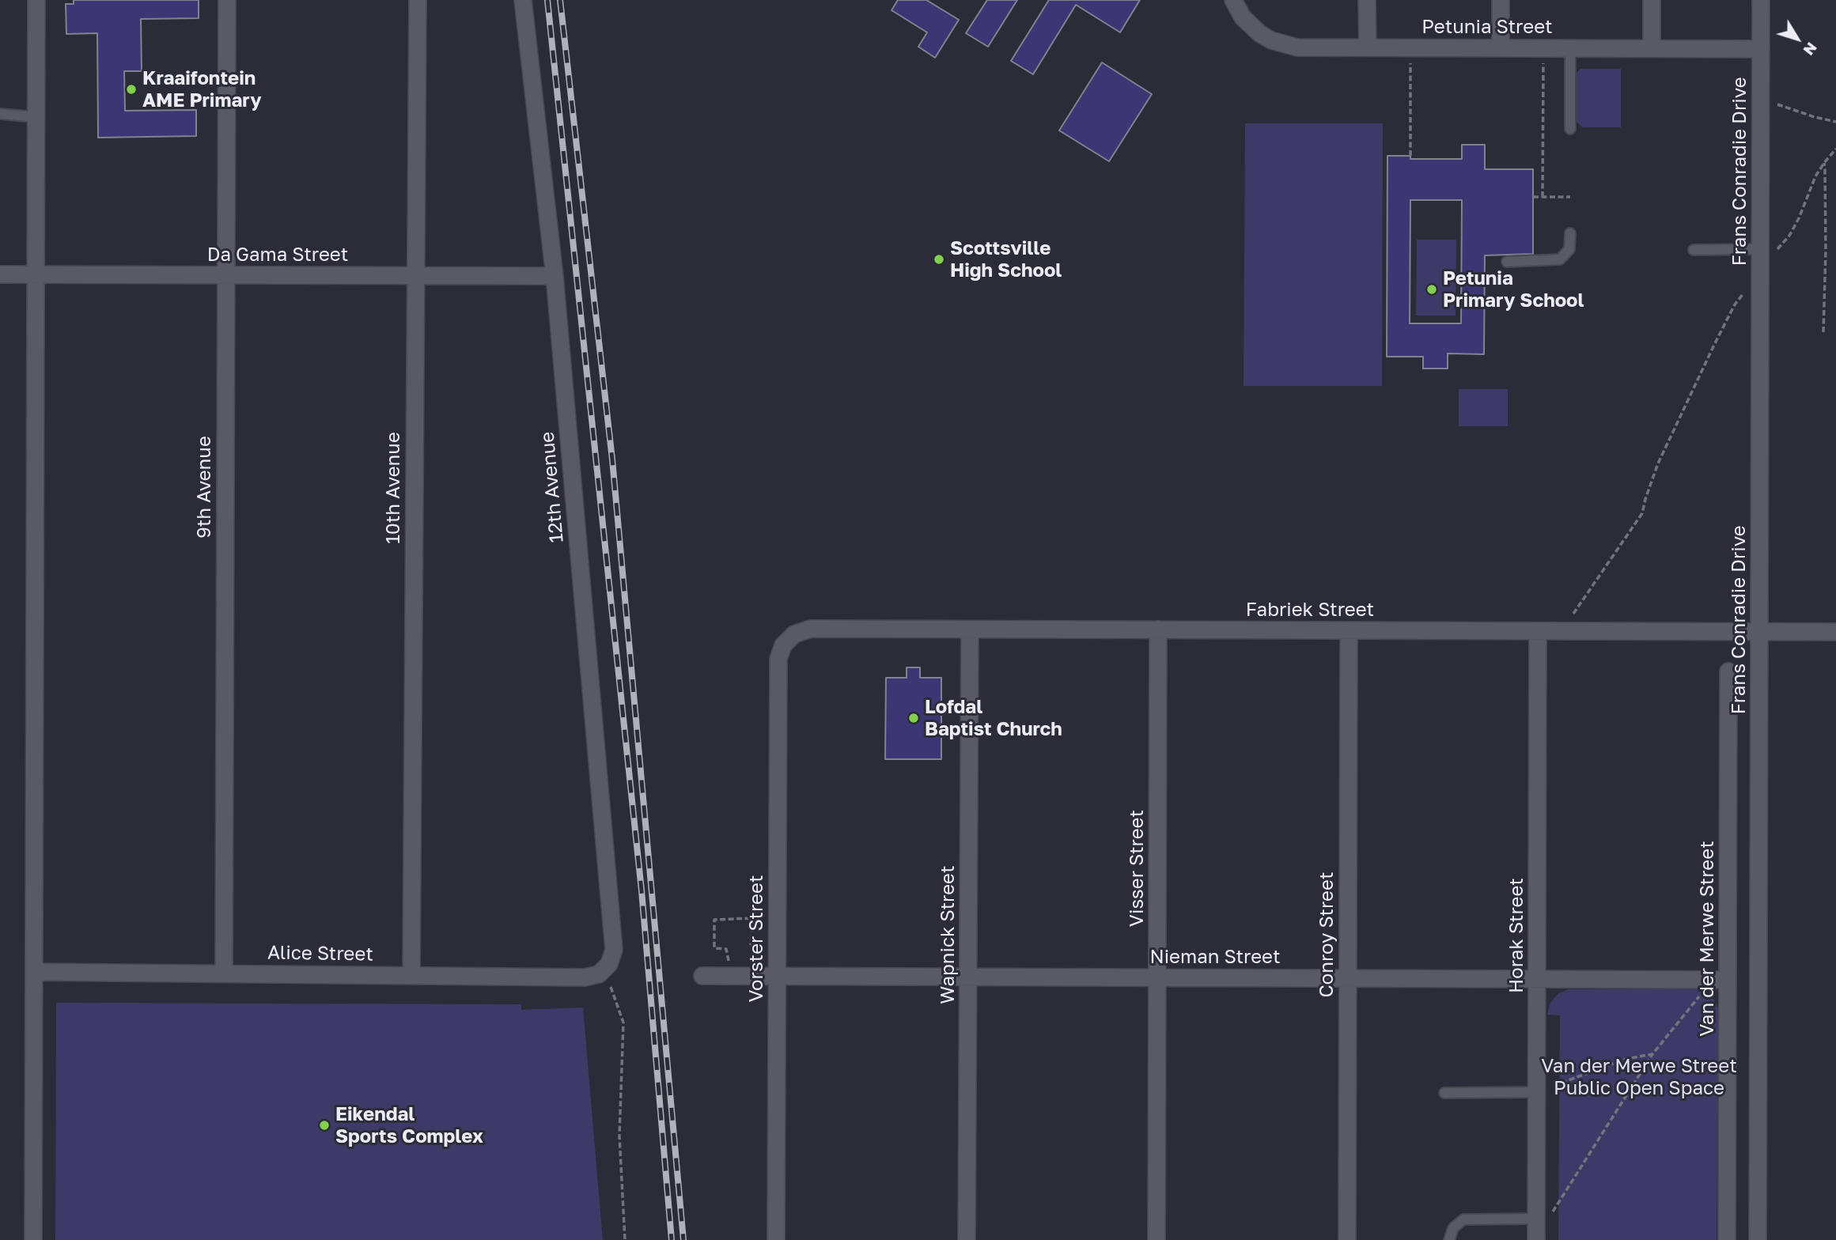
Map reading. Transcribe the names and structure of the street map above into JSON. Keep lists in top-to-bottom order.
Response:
{
  "streets": {
    "street": [
      "Petunia Street",
      "Frans Conradie Drive",
      "Da Gama Street",
      "9th Avenue",
      "12th Avenue",
      "10th Avenue",
      "Fabriek Street",
      "Visser Street",
      "Wapnick Street",
      "Conroy Street",
      "Horak Street",
      "Vorster Street",
      "Van der Merwe Street",
      "Alice Street",
      "Nieman Street"
    ]
  },
  "crossings": [
    ["Petunia Street", "Frans Conradie Drive"],
    ["Frans Conradie Drive", "Fabriek Street"],
    ["Da Gama Street", "9th Avenue"],
    ["Da Gama Street", "12th Avenue"],
    ["Da Gama Street", "10th Avenue"],
    ["9th Avenue", "Alice Street"],
    ["12th Avenue", "Alice Street"],
    ["10th Avenue", "Alice Street"],
    ["Fabriek Street", "Visser Street"],
    ["Fabriek Street", "Wapnick Street"],
    ["Fabriek Street", "Conroy Street"],
    ["Fabriek Street", "Horak Street"],
    ["Fabriek Street", "Vorster Street"],
    ["Visser Street", "Nieman Street"],
    ["Wapnick Street", "Nieman Street"],
    ["Conroy Street", "Nieman Street"],
    ["Horak Street", "Nieman Street"],
    ["Vorster Street", "Nieman Street"],
    ["Van der Merwe Street", "Nieman Street"]
  ],
  "parks": ["Van der Merwe Street Public Open Space"],
  "places": [
    "Kraaifontein AME Primary",
    "Scottsville High School",
    "Petunia Primary School",
    "Lofdal Baptist Church",
    "Eikendal Sports Complex"
  ],
  "north": "bottom right"
}
